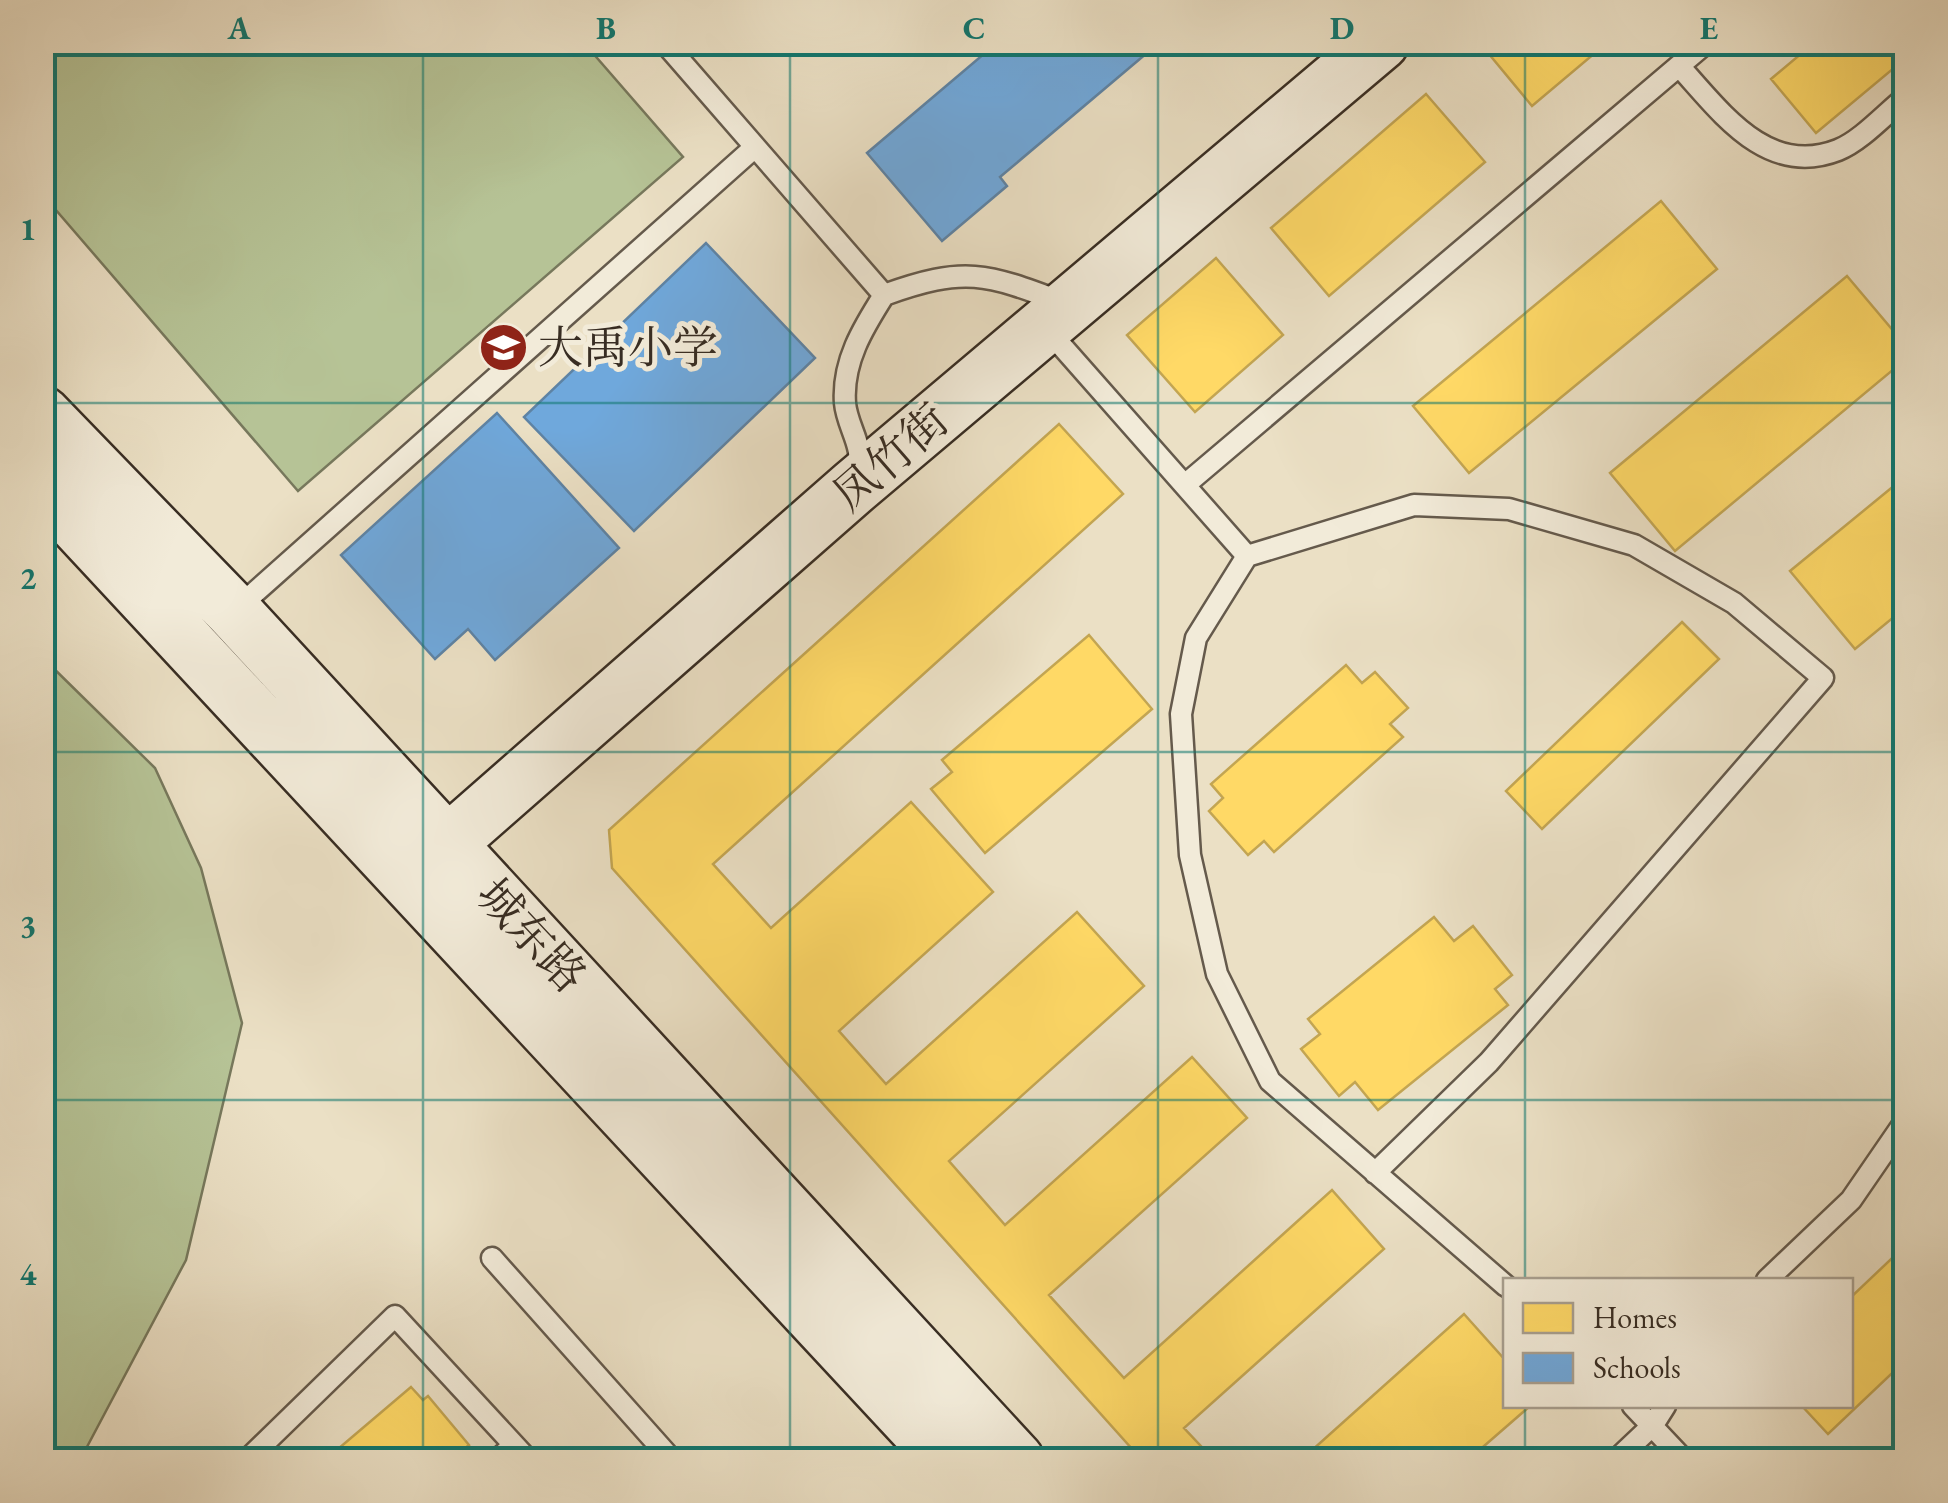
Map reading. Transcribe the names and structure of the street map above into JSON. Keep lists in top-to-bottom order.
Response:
{
  "streets": {
    "street": ["凤竹街", "城东路"]
  },
  "crossings": [
    ["凤竹街", "城东路"]
  ],
  "places": {
    "school or university": ["大禹小学"]
  },
  "legend": ["Homes", "Schools"],
  "grid": {
    "columns": [
      "A",
      "B",
      "C",
      "D",
      "E"
    ],
    "rows": [
      "1",
      "2",
      "3",
      "4"
    ]
  }
}
